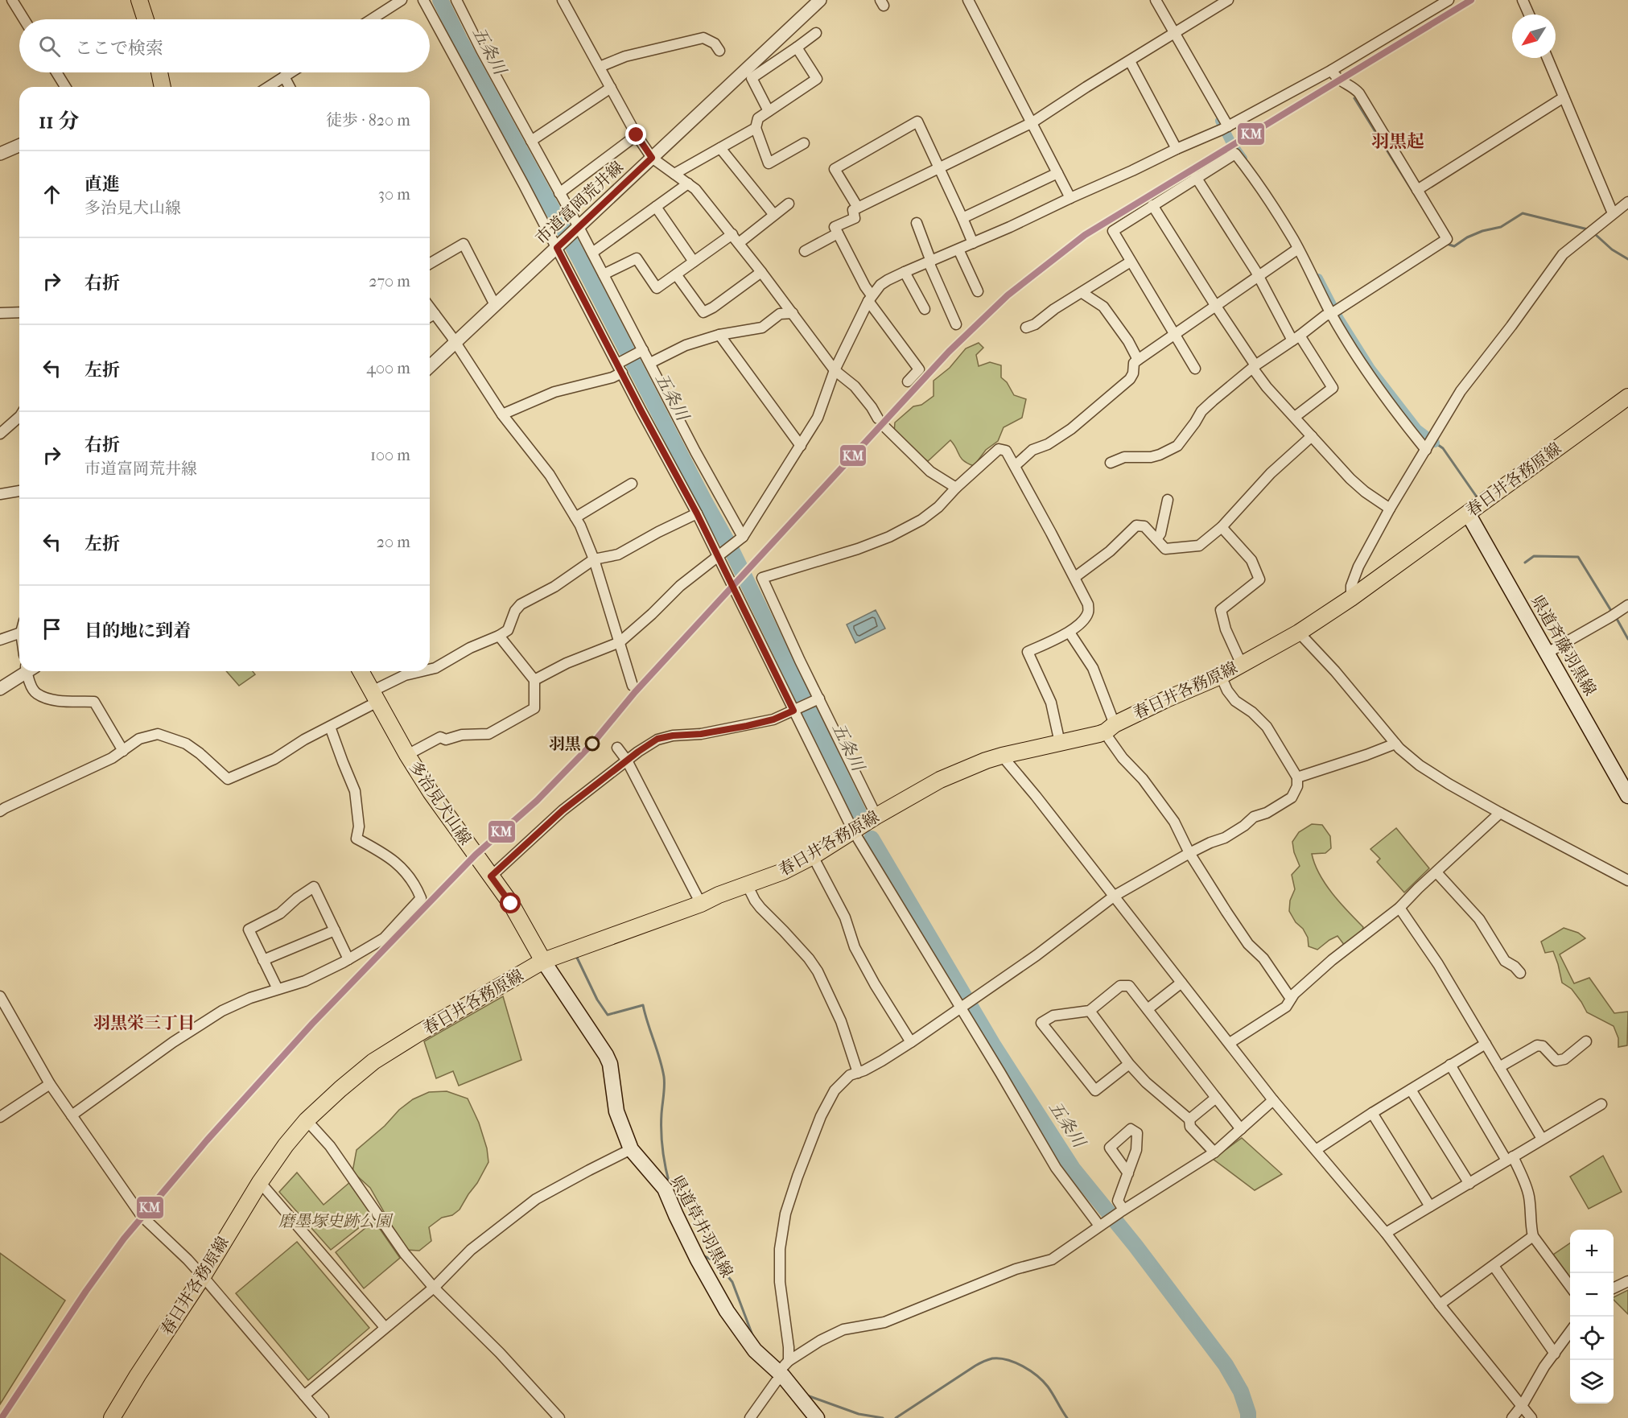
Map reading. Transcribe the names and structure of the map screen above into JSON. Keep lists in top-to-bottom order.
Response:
{
  "streets": {
    "main road": [
      "春日井各務原線",
      "県道斉藤羽黒線",
      "多治見犬山線",
      "県道草井羽黒線"
    ],
    "street": ["市道富岡荒井線"]
  },
  "crossings": [
    ["春日井各務原線", "県道斉藤羽黒線"],
    ["春日井各務原線", "多治見犬山線"],
    ["春日井各務原線", "県道草井羽黒線"],
    ["多治見犬山線", "県道草井羽黒線"]
  ],
  "districts": ["羽黒起", "羽黒栄三丁目"],
  "water": ["五条川"],
  "parks": ["磨墨塚史跡公園"],
  "places": ["羽黒"],
  "lines": ["transit line KM"],
  "north": "bottom left",
  "page": {
    "search": "ここで検索",
    "heading": ["11 分", "徒歩 · 820 m"],
    "list": [
      ["直進", "多治見犬山線", "30 m"],
      ["右折", "270 m"],
      ["左折", "400 m"],
      ["右折", "市道富岡荒井線", "100 m"],
      ["左折", "20 m"],
      "目的地に到着"
    ],
    "map_buttons": ["+", "−"]
  }
}
